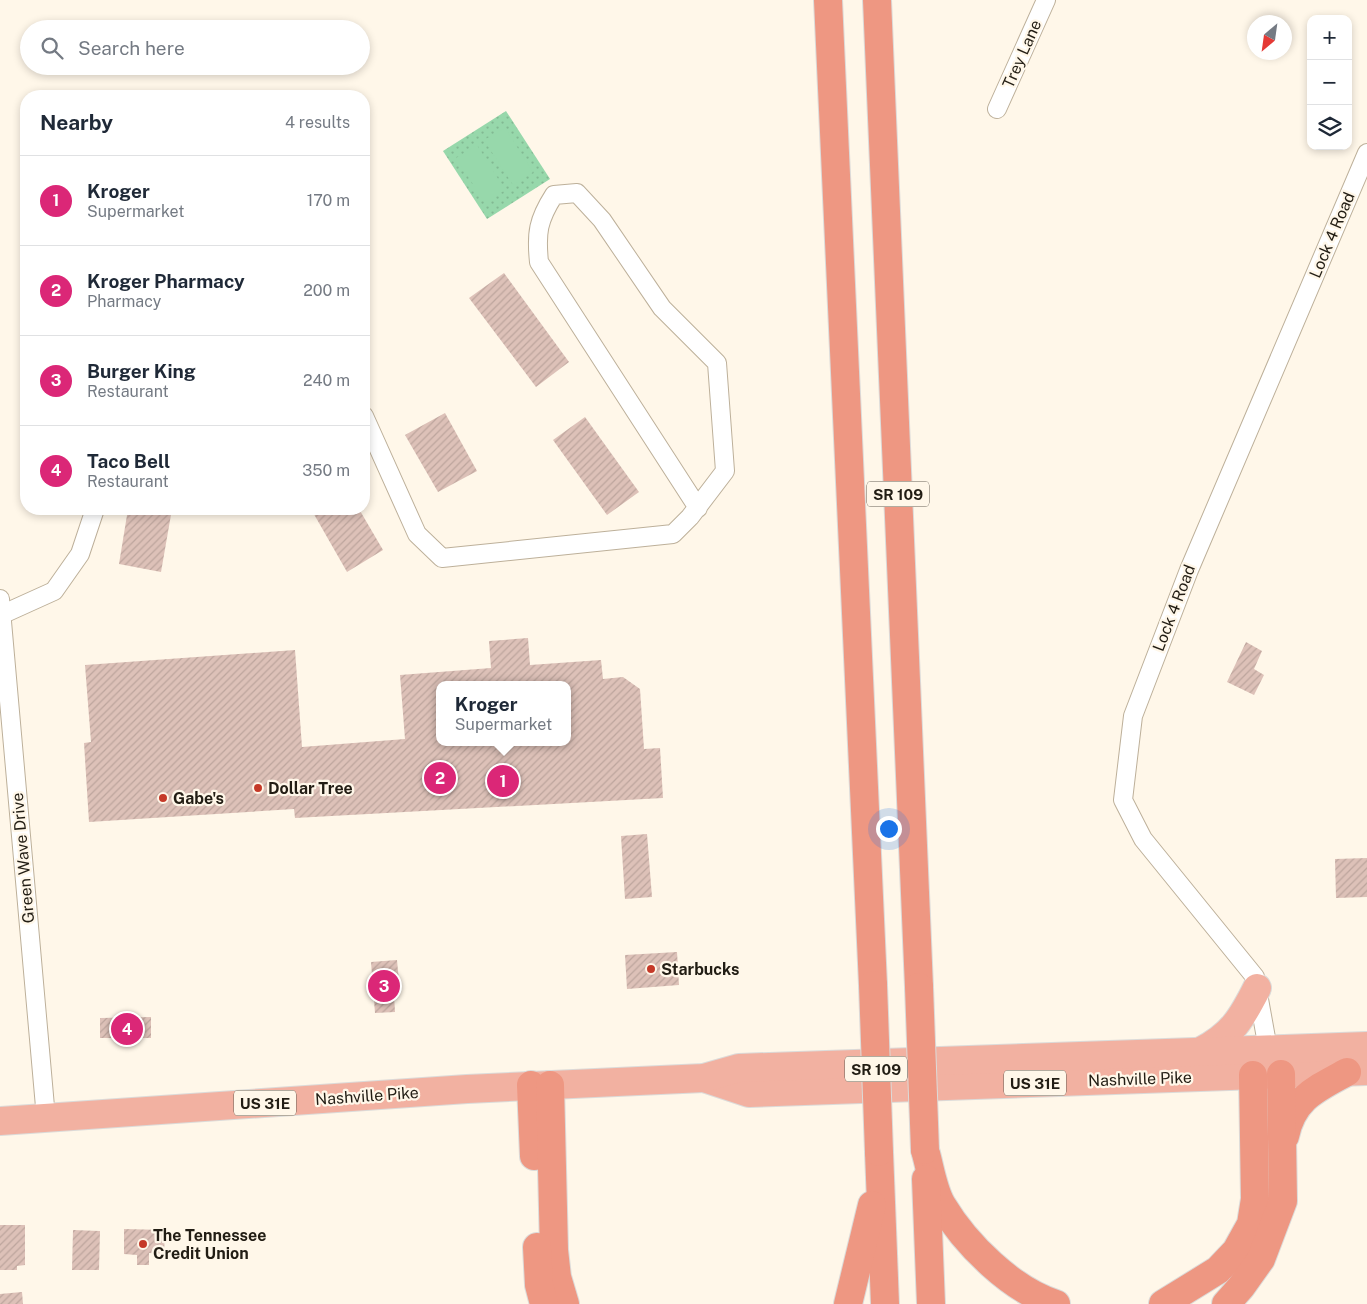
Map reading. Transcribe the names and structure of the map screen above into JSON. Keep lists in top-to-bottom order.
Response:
{
  "streets": {
    "highway": ["SR 109"],
    "main road": ["Nashville Pike", "US 31E"],
    "street": ["Trey Lane", "Lock 4 Road", "Green Wave Drive"]
  },
  "crossings": [
    ["Lock 4 Road", "Nashville Pike"],
    ["Green Wave Drive", "Nashville Pike"]
  ],
  "places": [
    "Dollar Tree",
    "Gabe's",
    "Starbucks",
    "The Tennessee Credit Union"
  ],
  "north": "bottom left",
  "page": {
    "map_buttons": ["+", "−"],
    "search": "Search here",
    "heading": ["Nearby", "4 results"],
    "list": [
      {
        "mark": "1",
        "name": "Kroger",
        "note": "Supermarket",
        "value": "170 m"
      },
      {
        "mark": "2",
        "name": "Kroger Pharmacy",
        "note": "Pharmacy",
        "value": "200 m"
      },
      {
        "mark": "3",
        "name": "Burger King",
        "note": "Restaurant",
        "value": "240 m"
      },
      {
        "mark": "4",
        "name": "Taco Bell",
        "note": "Restaurant",
        "value": "350 m"
      }
    ],
    "popup": ["Kroger", "Supermarket"],
    "pins": [
      "2",
      "1",
      "3",
      "4"
    ]
  }
}
